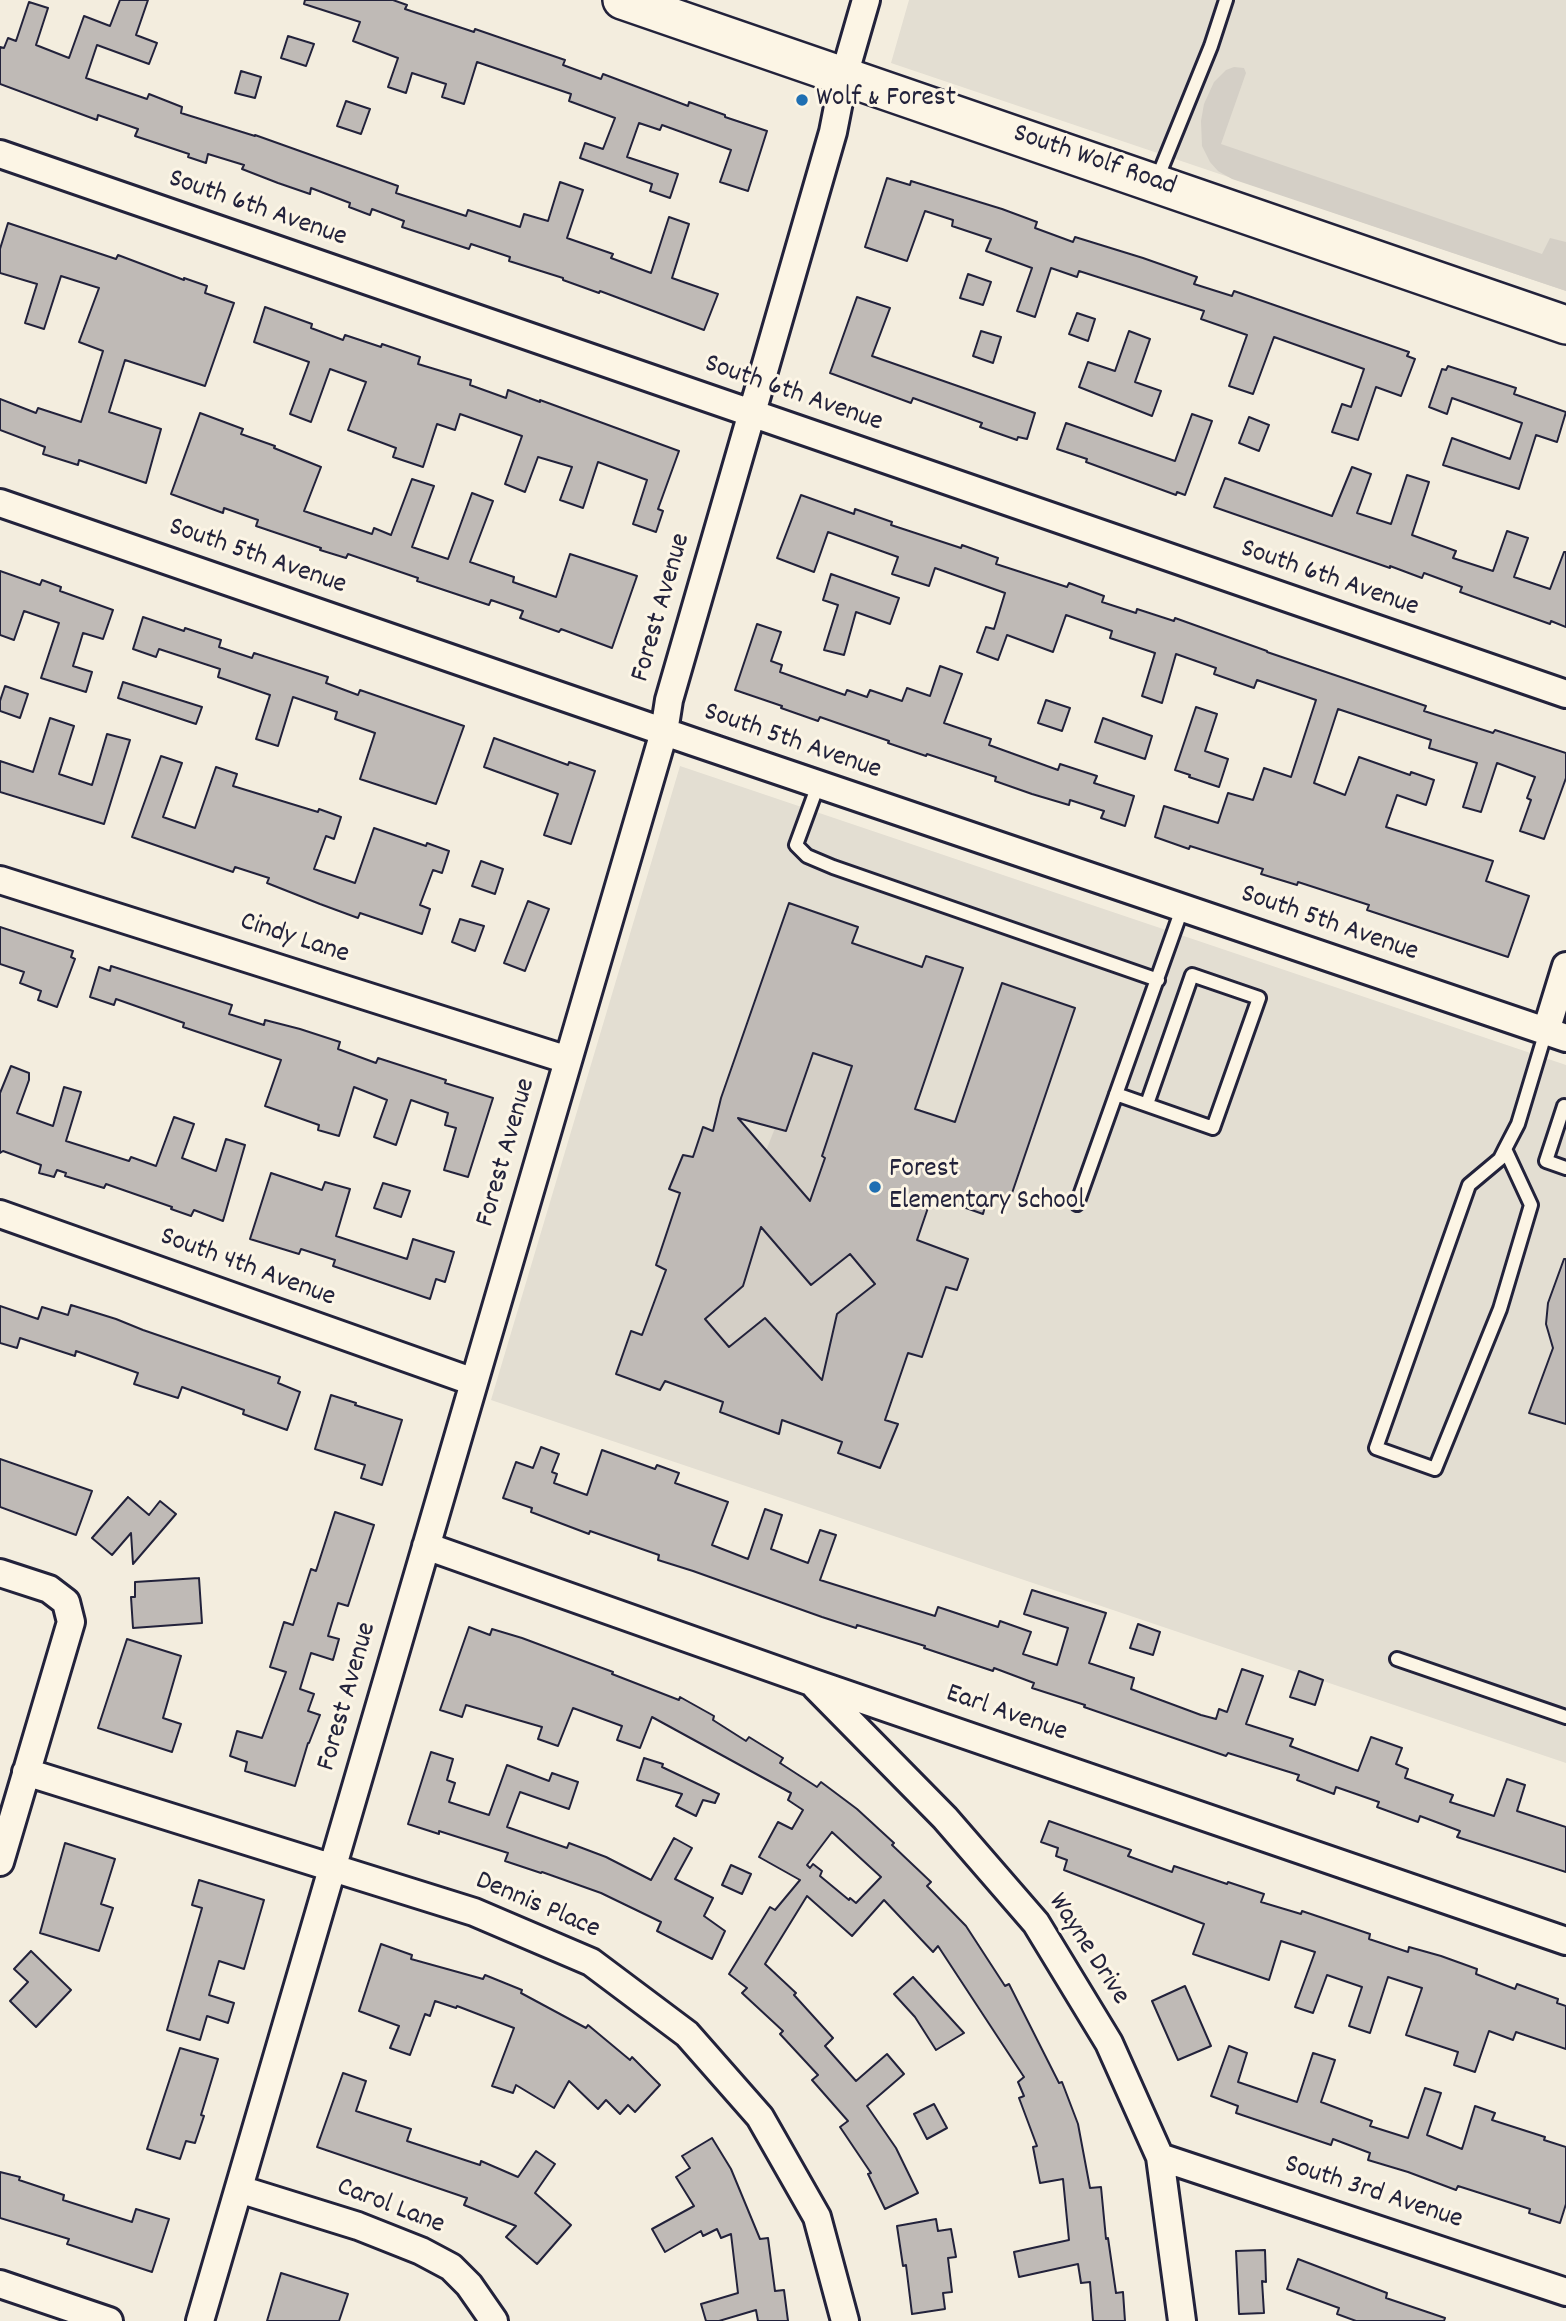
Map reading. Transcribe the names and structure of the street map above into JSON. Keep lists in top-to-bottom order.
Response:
{
  "streets": {
    "main road": ["South Wolf Road"],
    "street": [
      "South 6th Avenue",
      "South 5th Avenue",
      "Forest Avenue",
      "Cindy Lane",
      "South 4th Avenue",
      "Earl Avenue",
      "Dennis Place",
      "Wayne Drive",
      "South 3rd Avenue",
      "Carol Lane"
    ]
  },
  "crossings": [
    ["South Wolf Road", "Forest Avenue"],
    ["South 6th Avenue", "Forest Avenue"],
    ["South 5th Avenue", "Forest Avenue"],
    ["Forest Avenue", "Cindy Lane"],
    ["Forest Avenue", "South 4th Avenue"],
    ["Forest Avenue", "Earl Avenue"],
    ["Forest Avenue", "Dennis Place"],
    ["Forest Avenue", "Carol Lane"],
    ["Earl Avenue", "Wayne Drive"],
    ["Wayne Drive", "South 3rd Avenue"]
  ],
  "places": ["Wolf & Forest", "Forest Elementary School"]
}
